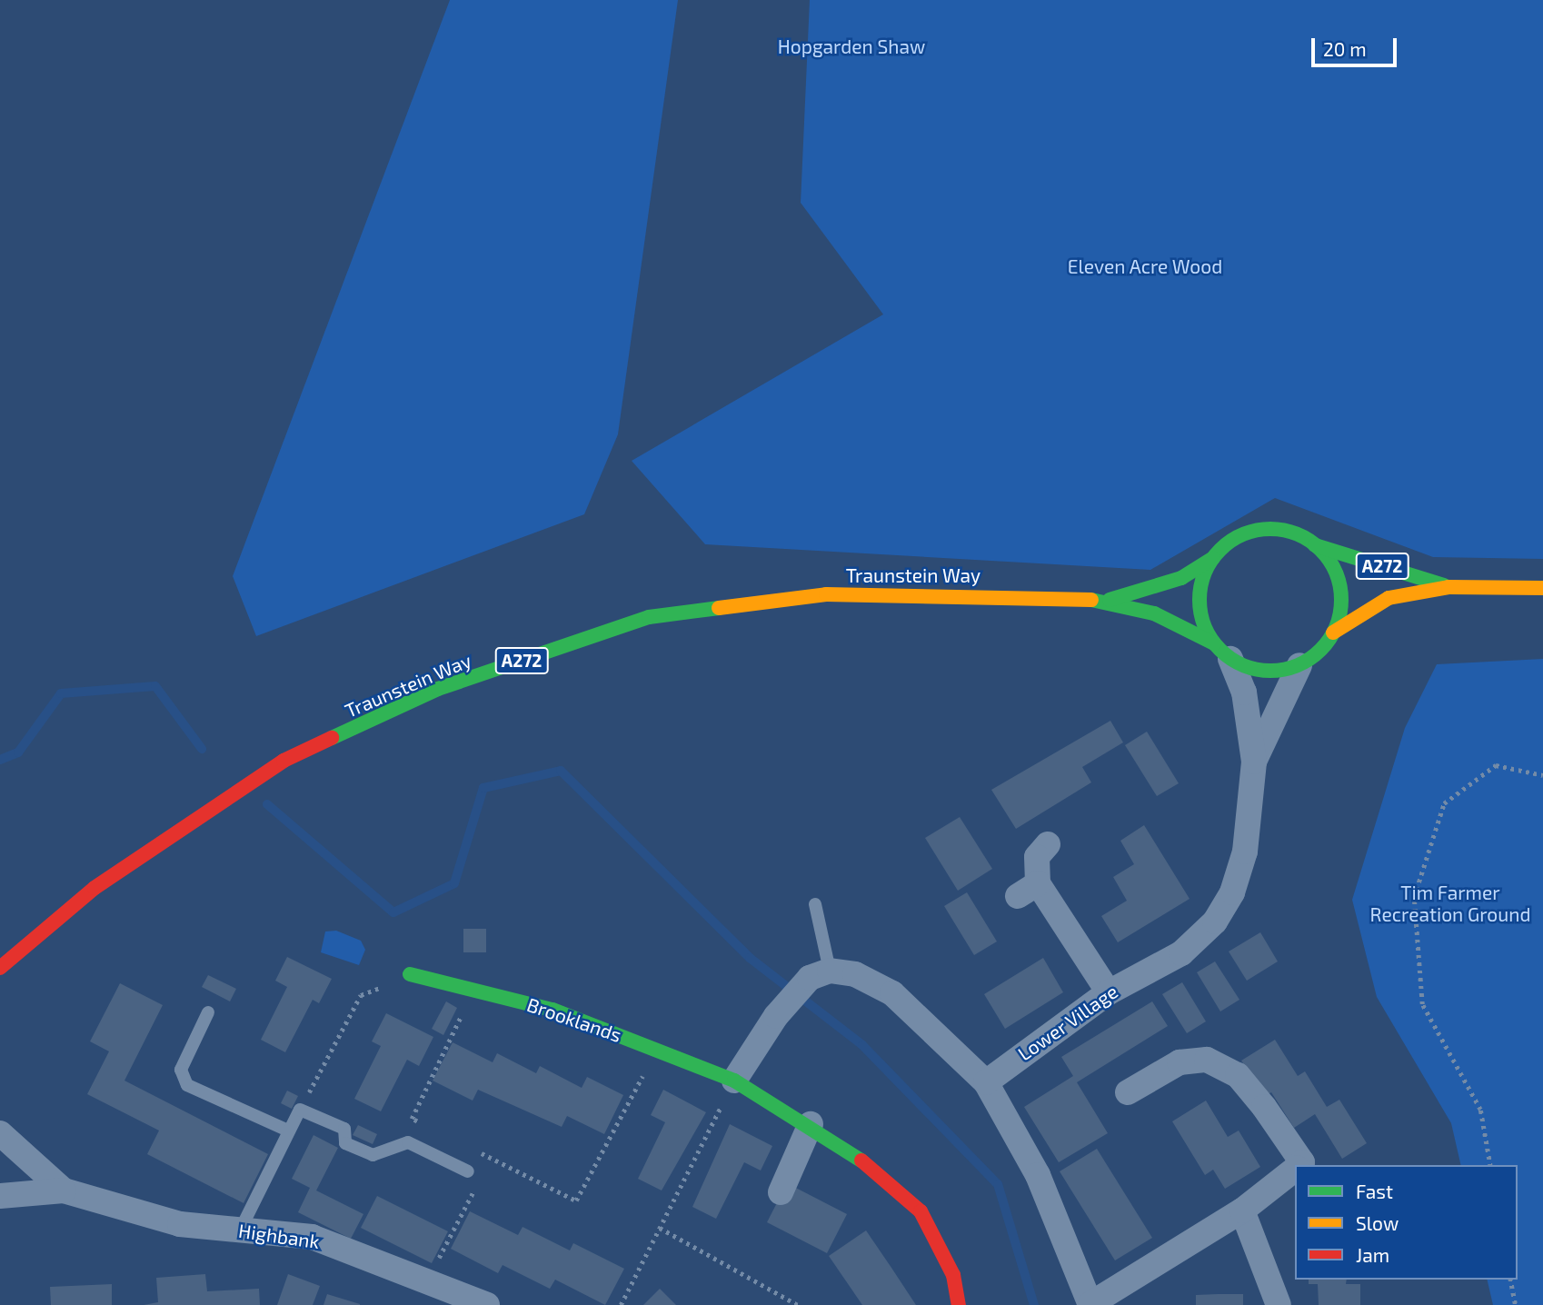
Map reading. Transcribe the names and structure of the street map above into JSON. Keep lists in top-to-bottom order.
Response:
{
  "streets": {
    "main road": ["A272", "Traunstein Way", "Brooklands"],
    "street": ["Lower Village", "Highbank"]
  },
  "crossings": [
    ["A272", "Traunstein Way"],
    ["A272", "Lower Village"],
    ["Traunstein Way", "Lower Village"]
  ],
  "parks": ["Hopgarden Shaw", "Eleven Acre Wood", "Tim Farmer Recreation Ground"],
  "legend": ["Fast", "Slow", "Jam"],
  "scale_bar": "20 m"
}
